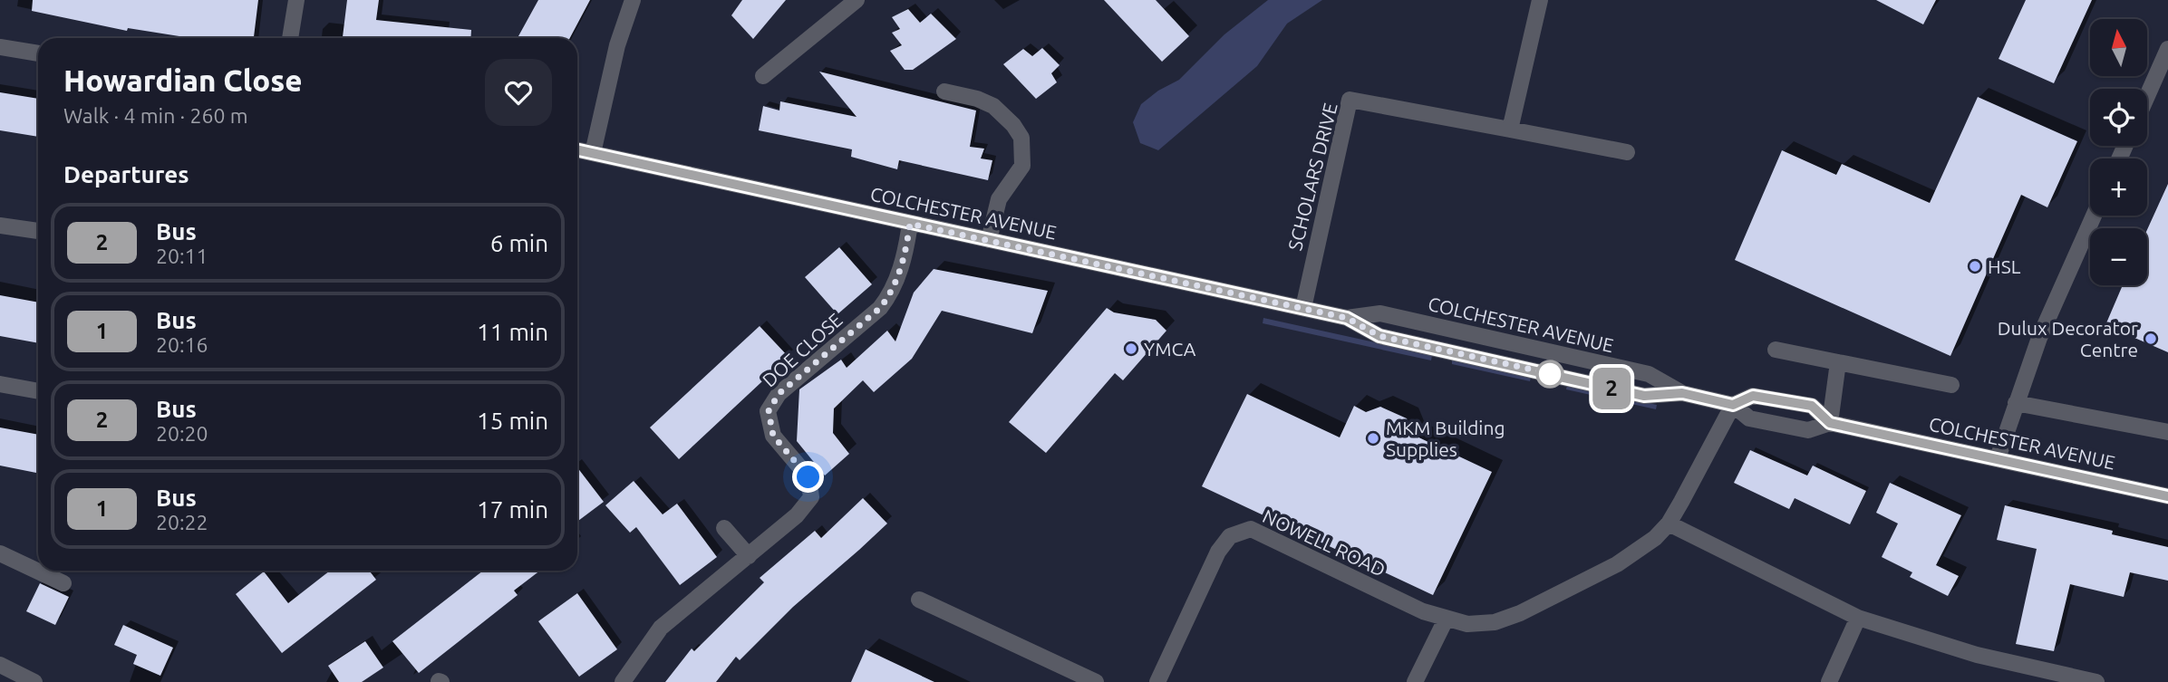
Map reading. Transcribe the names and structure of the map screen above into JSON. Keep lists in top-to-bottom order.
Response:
{
  "streets": {
    "street": [
      "SCHOLARS DRIVE",
      "COLCHESTER AVENUE",
      "DOE CLOSE",
      "NOWELL ROAD"
    ]
  },
  "crossings": [
    ["SCHOLARS DRIVE", "COLCHESTER AVENUE"],
    ["COLCHESTER AVENUE", "DOE CLOSE"],
    ["COLCHESTER AVENUE", "NOWELL ROAD"]
  ],
  "places": [
    "HSL",
    "Dulux Decorator Centre",
    "YMCA",
    "MKM Building Supplies"
  ],
  "lines": ["bus line 2"],
  "north": "top",
  "page": {
    "on_map": "2",
    "map_buttons": ["+", "−"],
    "heading": [
      ["Howardian Close", "Walk · 4 min · 260 m"],
      "Departures"
    ],
    "list": [
      {
        "mark": "2",
        "name": "Bus",
        "note": "20:11",
        "value": "6 min"
      },
      {
        "mark": "1",
        "name": "Bus",
        "note": "20:16",
        "value": "11 min"
      },
      {
        "mark": "2",
        "name": "Bus",
        "note": "20:20",
        "value": "15 min"
      },
      {
        "mark": "1",
        "name": "Bus",
        "note": "20:22",
        "value": "17 min"
      }
    ]
  }
}
